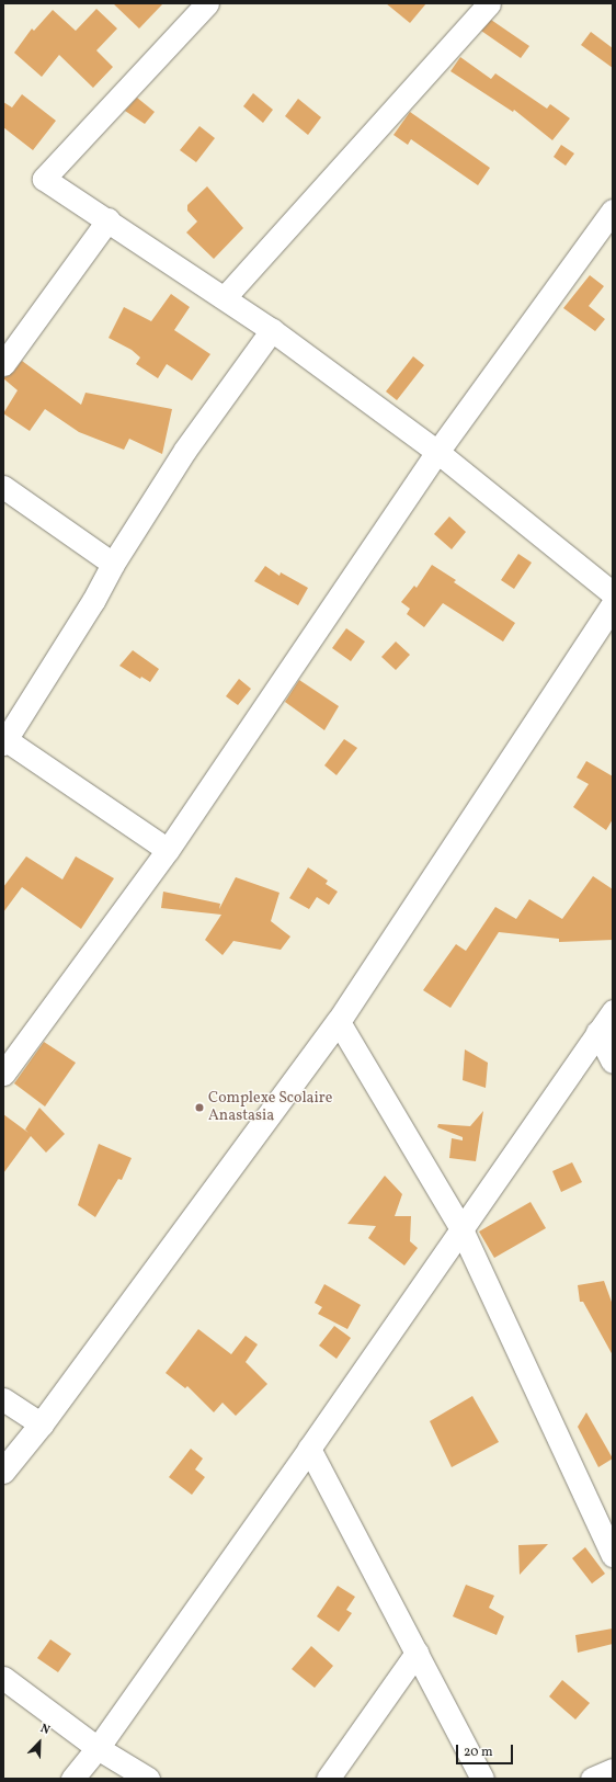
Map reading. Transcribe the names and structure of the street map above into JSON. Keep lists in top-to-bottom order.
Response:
{
  "places": ["Complexe Scolaire Anastasia"],
  "scale_bar": "20 m",
  "north": "top right"
}
